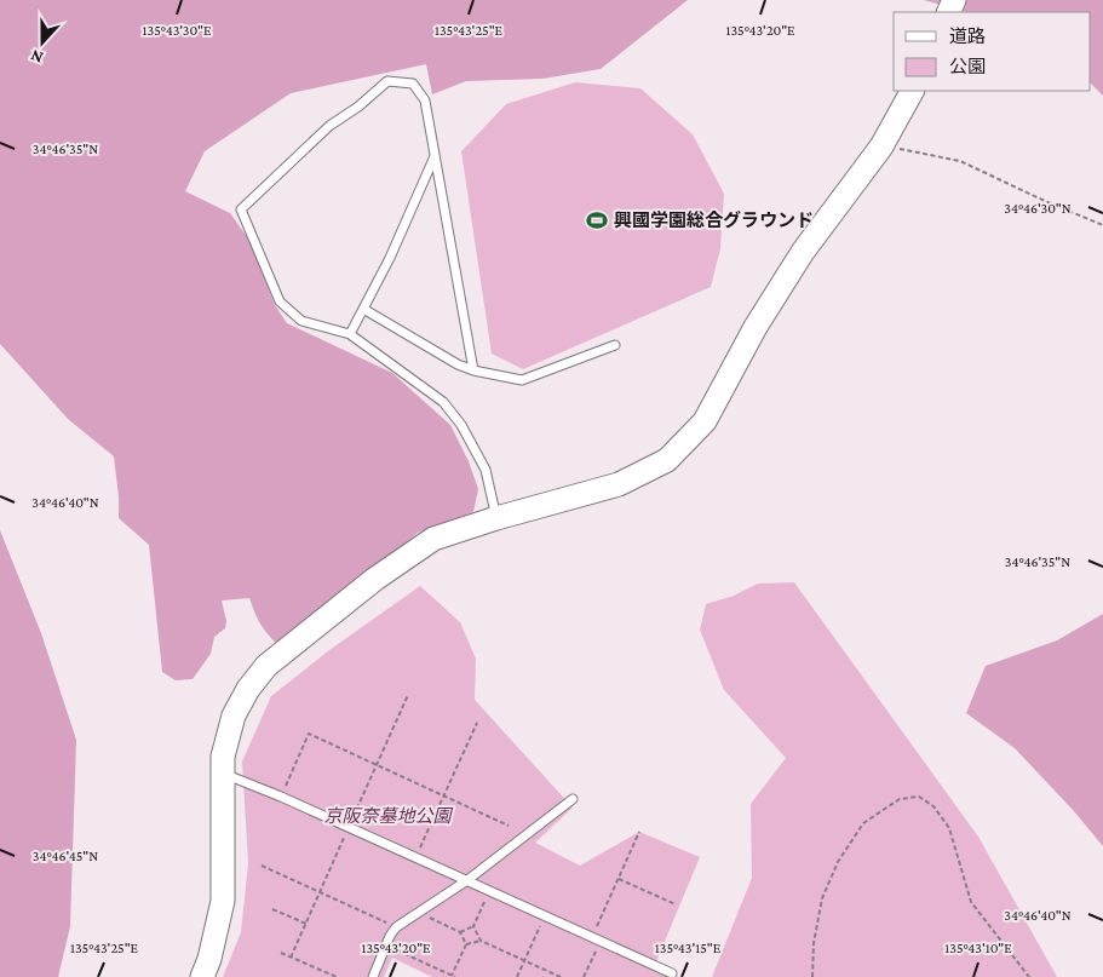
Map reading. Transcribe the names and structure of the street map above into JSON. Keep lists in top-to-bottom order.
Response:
{
  "parks": ["京阪奈墓地公園"],
  "places": {
    "sports": ["興國学園総合グラウンド"]
  },
  "legend": ["道路", "公園"],
  "north": "bottom",
  "coordinates": [
    "135°43'25\"E",
    "135°43'20\"E",
    "135°43'30\"E",
    "34°46'35\"N",
    "34°46'30\"N",
    "34°46'40\"N",
    "34°46'45\"N",
    "135°43'15\"E",
    "135°43'10\"E"
  ]
}
